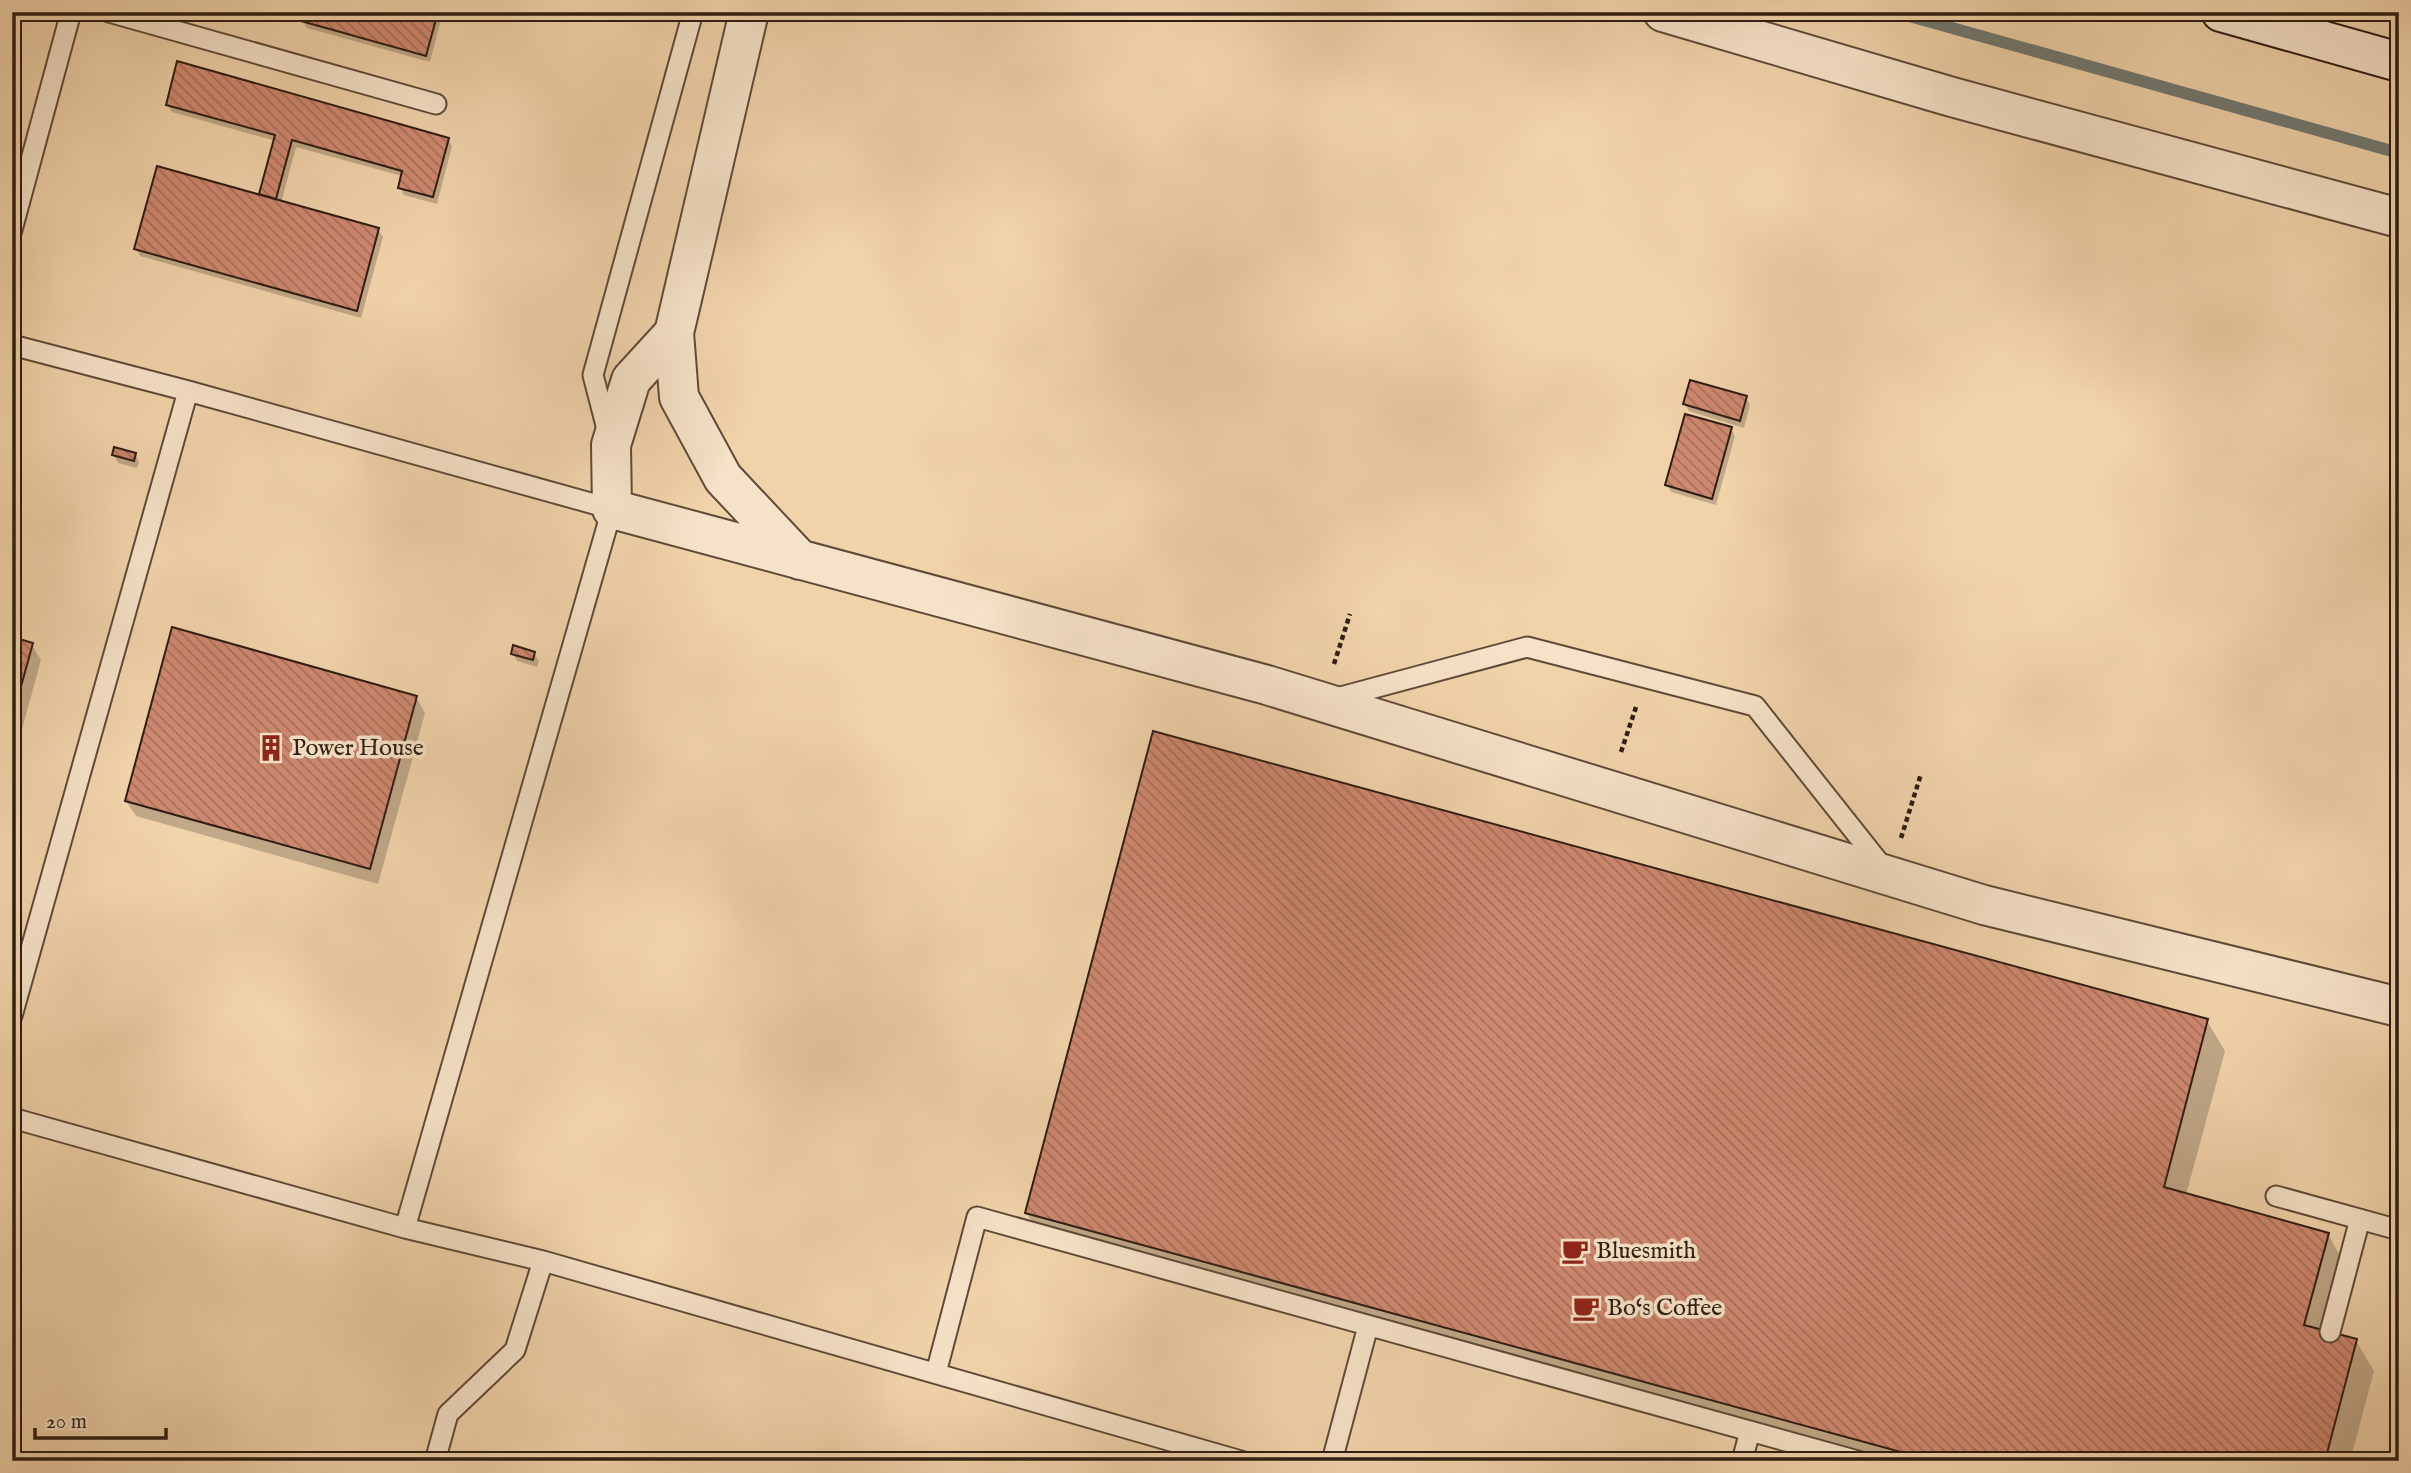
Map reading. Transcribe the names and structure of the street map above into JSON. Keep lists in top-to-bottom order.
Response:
{
  "places": {
    "building": ["Power House"],
    "cafe": ["Bluesmith", "Bo‘s Coffee"]
  },
  "scale_bar": "20 m"
}
